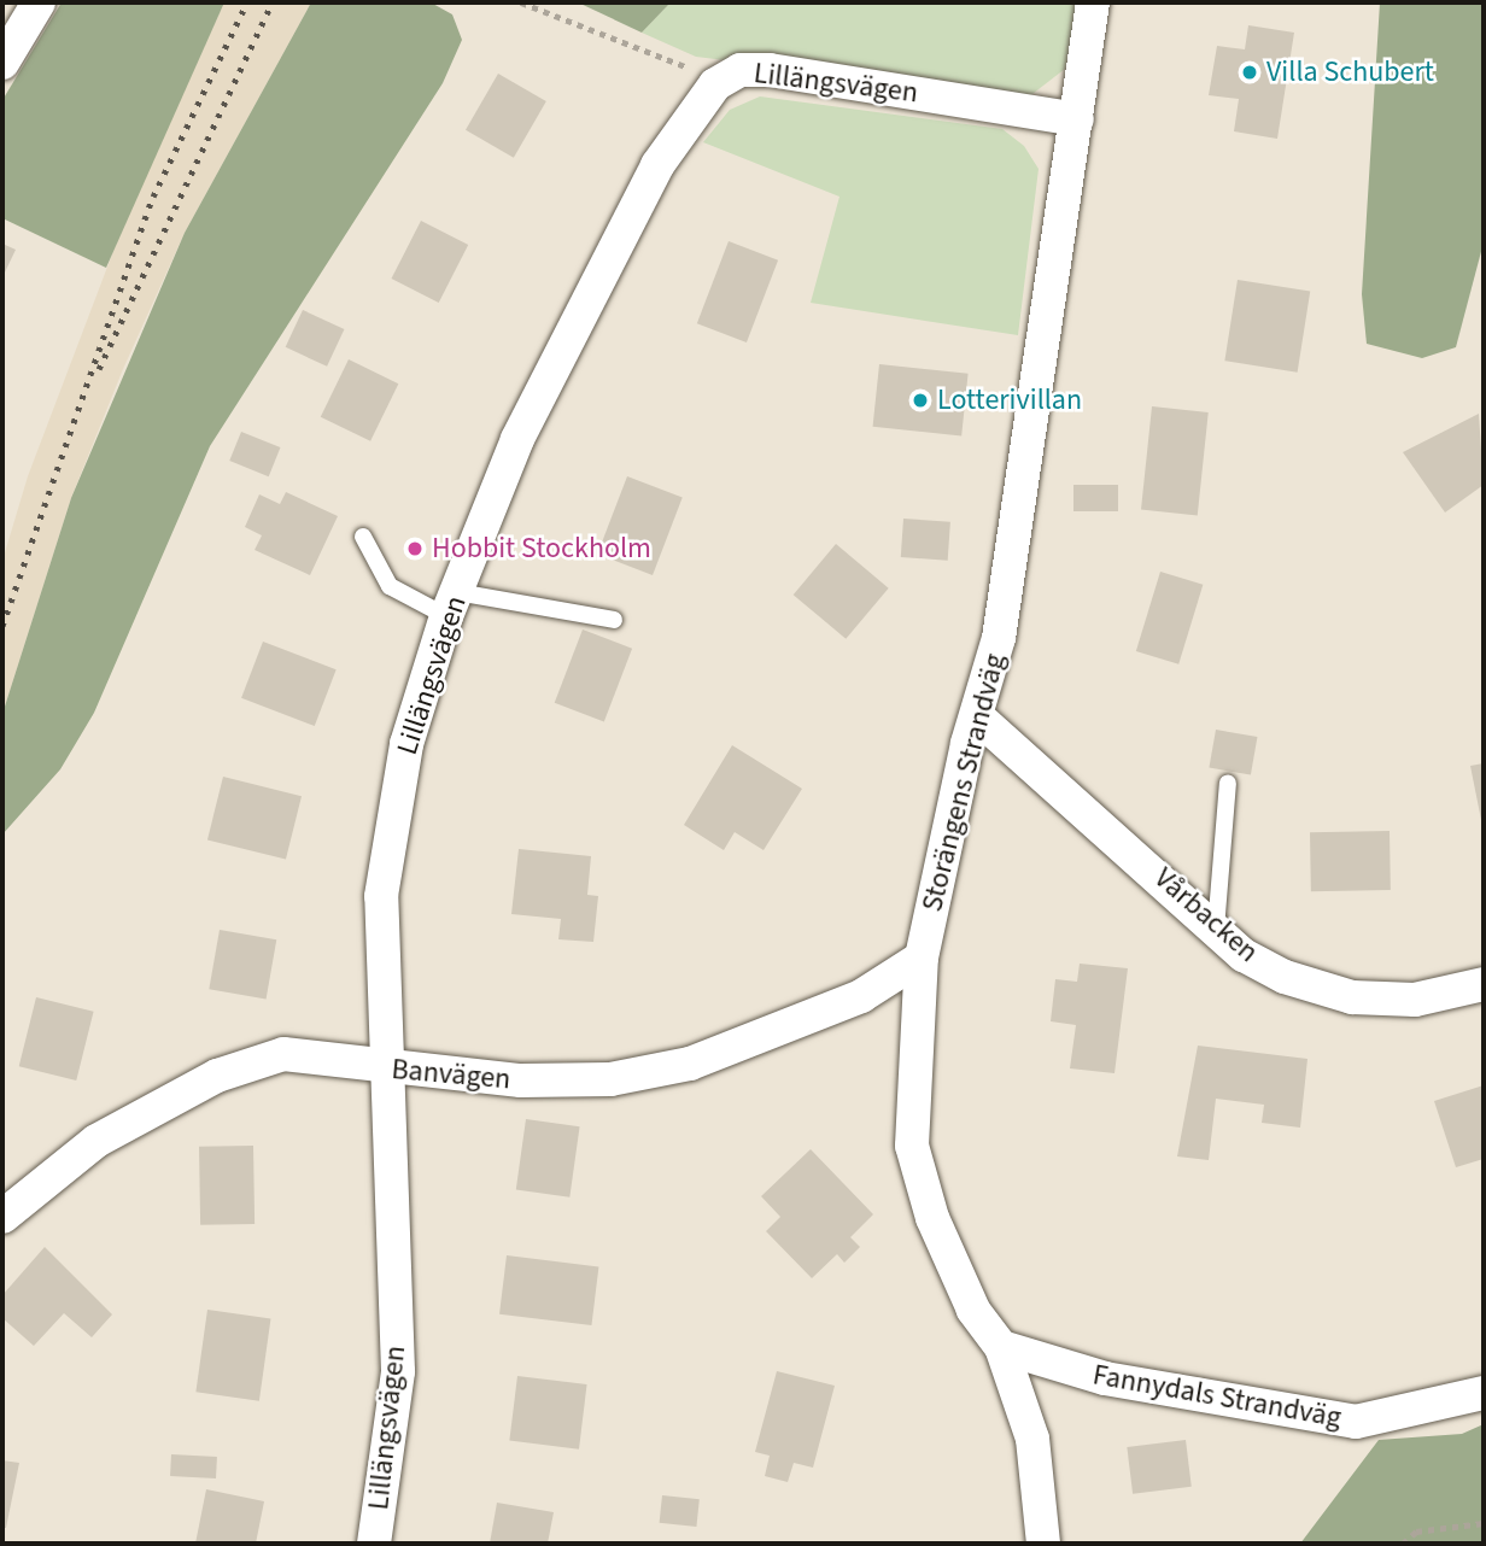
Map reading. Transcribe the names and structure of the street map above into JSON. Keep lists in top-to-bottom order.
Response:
{
  "streets": {
    "street": [
      "Lillängsvägen",
      "Storängens Strandväg",
      "Vårbacken",
      "Banvägen",
      "Fannydals Strandväg"
    ]
  },
  "crossings": [
    ["Lillängsvägen", "Storängens Strandväg"],
    ["Lillängsvägen", "Banvägen"],
    ["Storängens Strandväg", "Vårbacken"],
    ["Storängens Strandväg", "Banvägen"],
    ["Storängens Strandväg", "Fannydals Strandväg"]
  ],
  "places": ["Villa Schubert", "Lotterivillan", "Hobbit Stockholm"]
}
